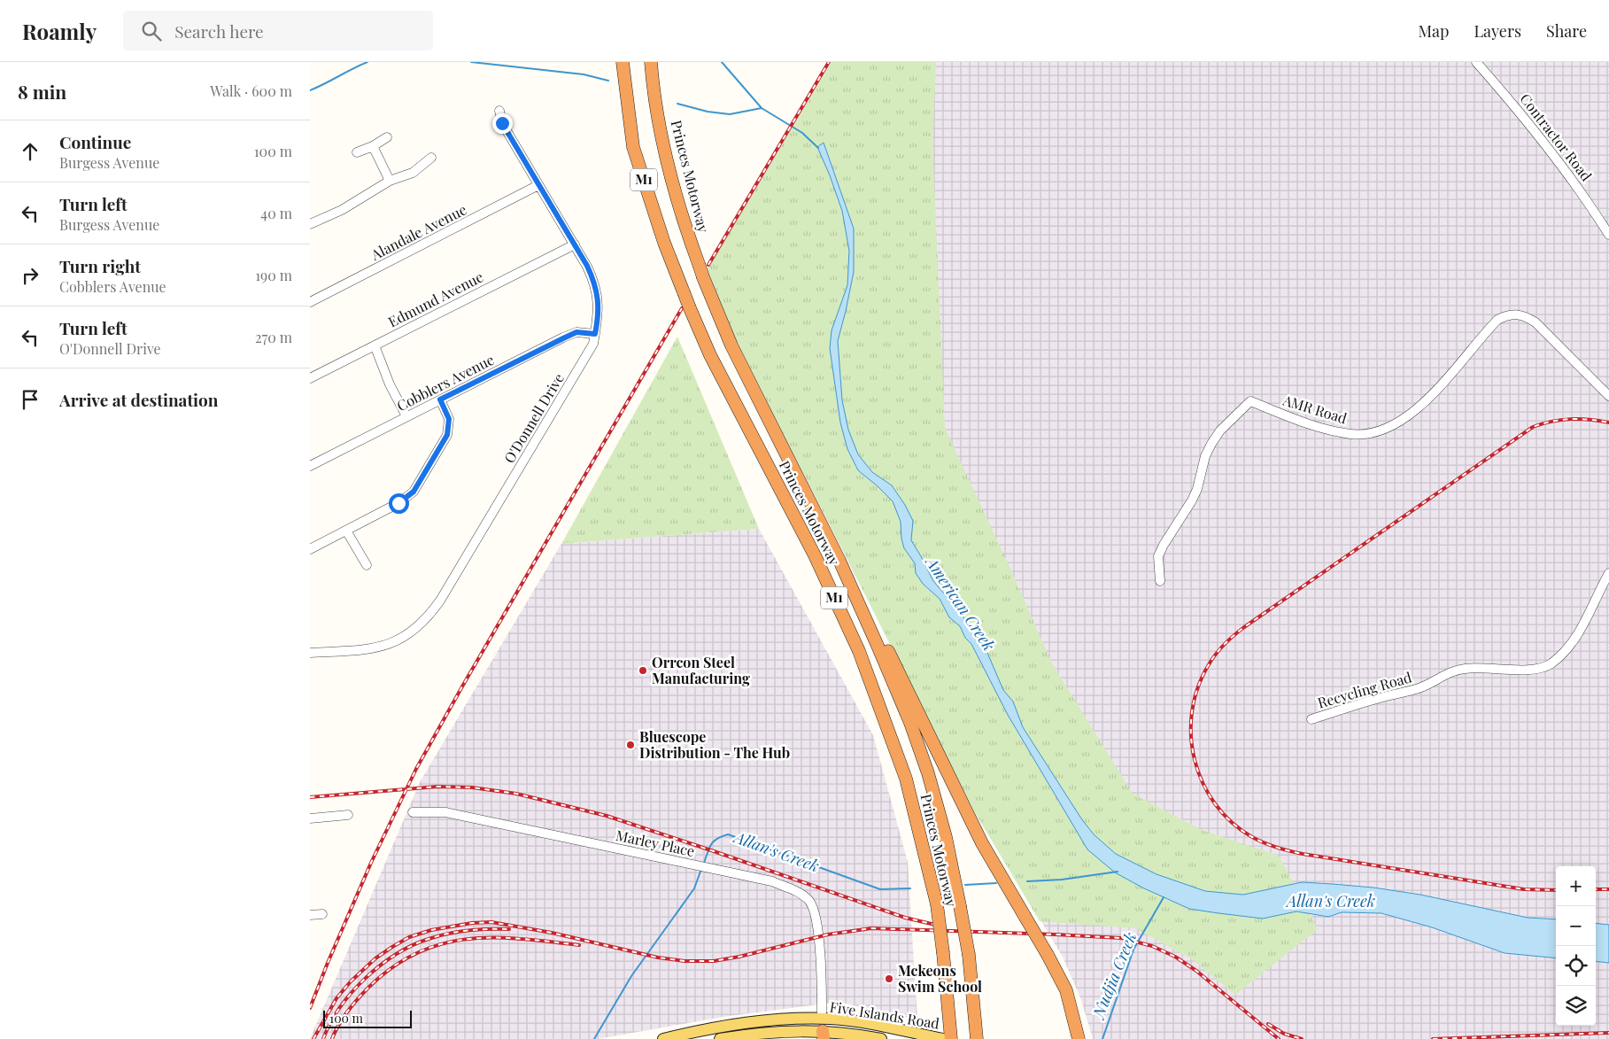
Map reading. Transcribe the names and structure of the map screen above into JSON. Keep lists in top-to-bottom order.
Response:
{
  "streets": {
    "highway": ["Princes Motorway", "M1"],
    "main road": ["Five Islands Road"],
    "street": [
      "Contractor Road",
      "Alandale Avenue",
      "Edmund Avenue",
      "Cobblers Avenue",
      "AMR Road",
      "O'Donnell Drive",
      "Recycling Road",
      "Marley Place"
    ]
  },
  "crossings": [
    ["Princes Motorway", "Five Islands Road"],
    ["Alandale Avenue", "O'Donnell Drive"],
    ["Edmund Avenue", "O'Donnell Drive"],
    ["Cobblers Avenue", "O'Donnell Drive"],
    ["Marley Place", "Five Islands Road"]
  ],
  "water": ["American Creek", "Allan's Creek", "Nudjia Creek"],
  "places": ["Orrcon Steel Manufacturing", "Bluescope Distribution - The Hub", "Mckeons Swim School"],
  "scale_bar": "100 m",
  "page": {
    "header": "Roamly",
    "search": "Search here",
    "nav": ["Map", "Layers", "Share"],
    "heading": ["8 min", "Walk · 600 m"],
    "list": [
      ["Continue", "Burgess Avenue", "100 m"],
      ["Turn left", "Burgess Avenue", "40 m"],
      ["Turn right", "Cobblers Avenue", "190 m"],
      ["Turn left", "O'Donnell Drive", "270 m"],
      "Arrive at destination"
    ],
    "map_buttons": ["+", "−"],
    "scale": "100 m"
  }
}
